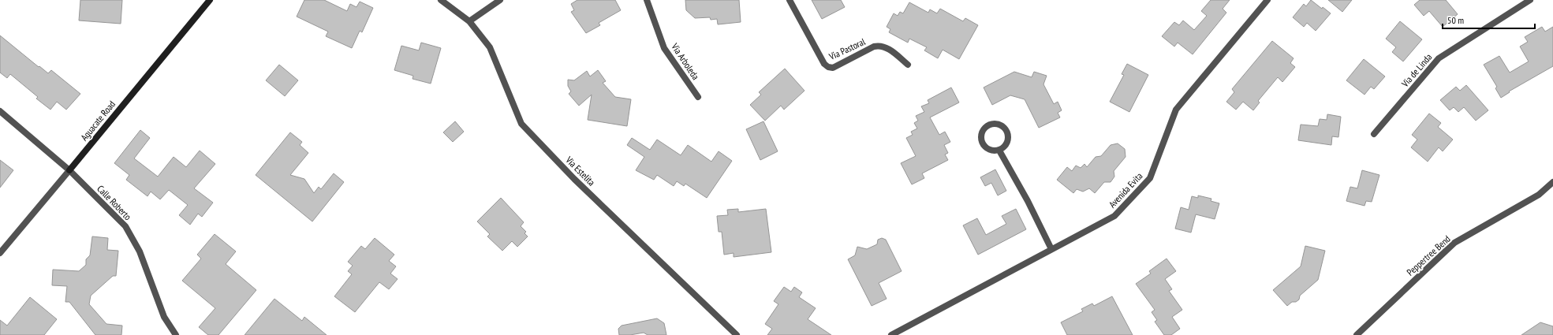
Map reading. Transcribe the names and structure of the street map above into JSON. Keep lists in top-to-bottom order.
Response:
{
  "streets": {
    "street": [
      "Via Pastoral",
      "Via Arboleda",
      "Via de Linda",
      "Aguacate Road",
      "Via Estelita",
      "Avenida Evita",
      "Calle Roberto",
      "Peppertree Bend"
    ]
  },
  "crossings": [
    ["Aguacate Road", "Calle Roberto"]
  ],
  "scale_bar": "50 m"
}
